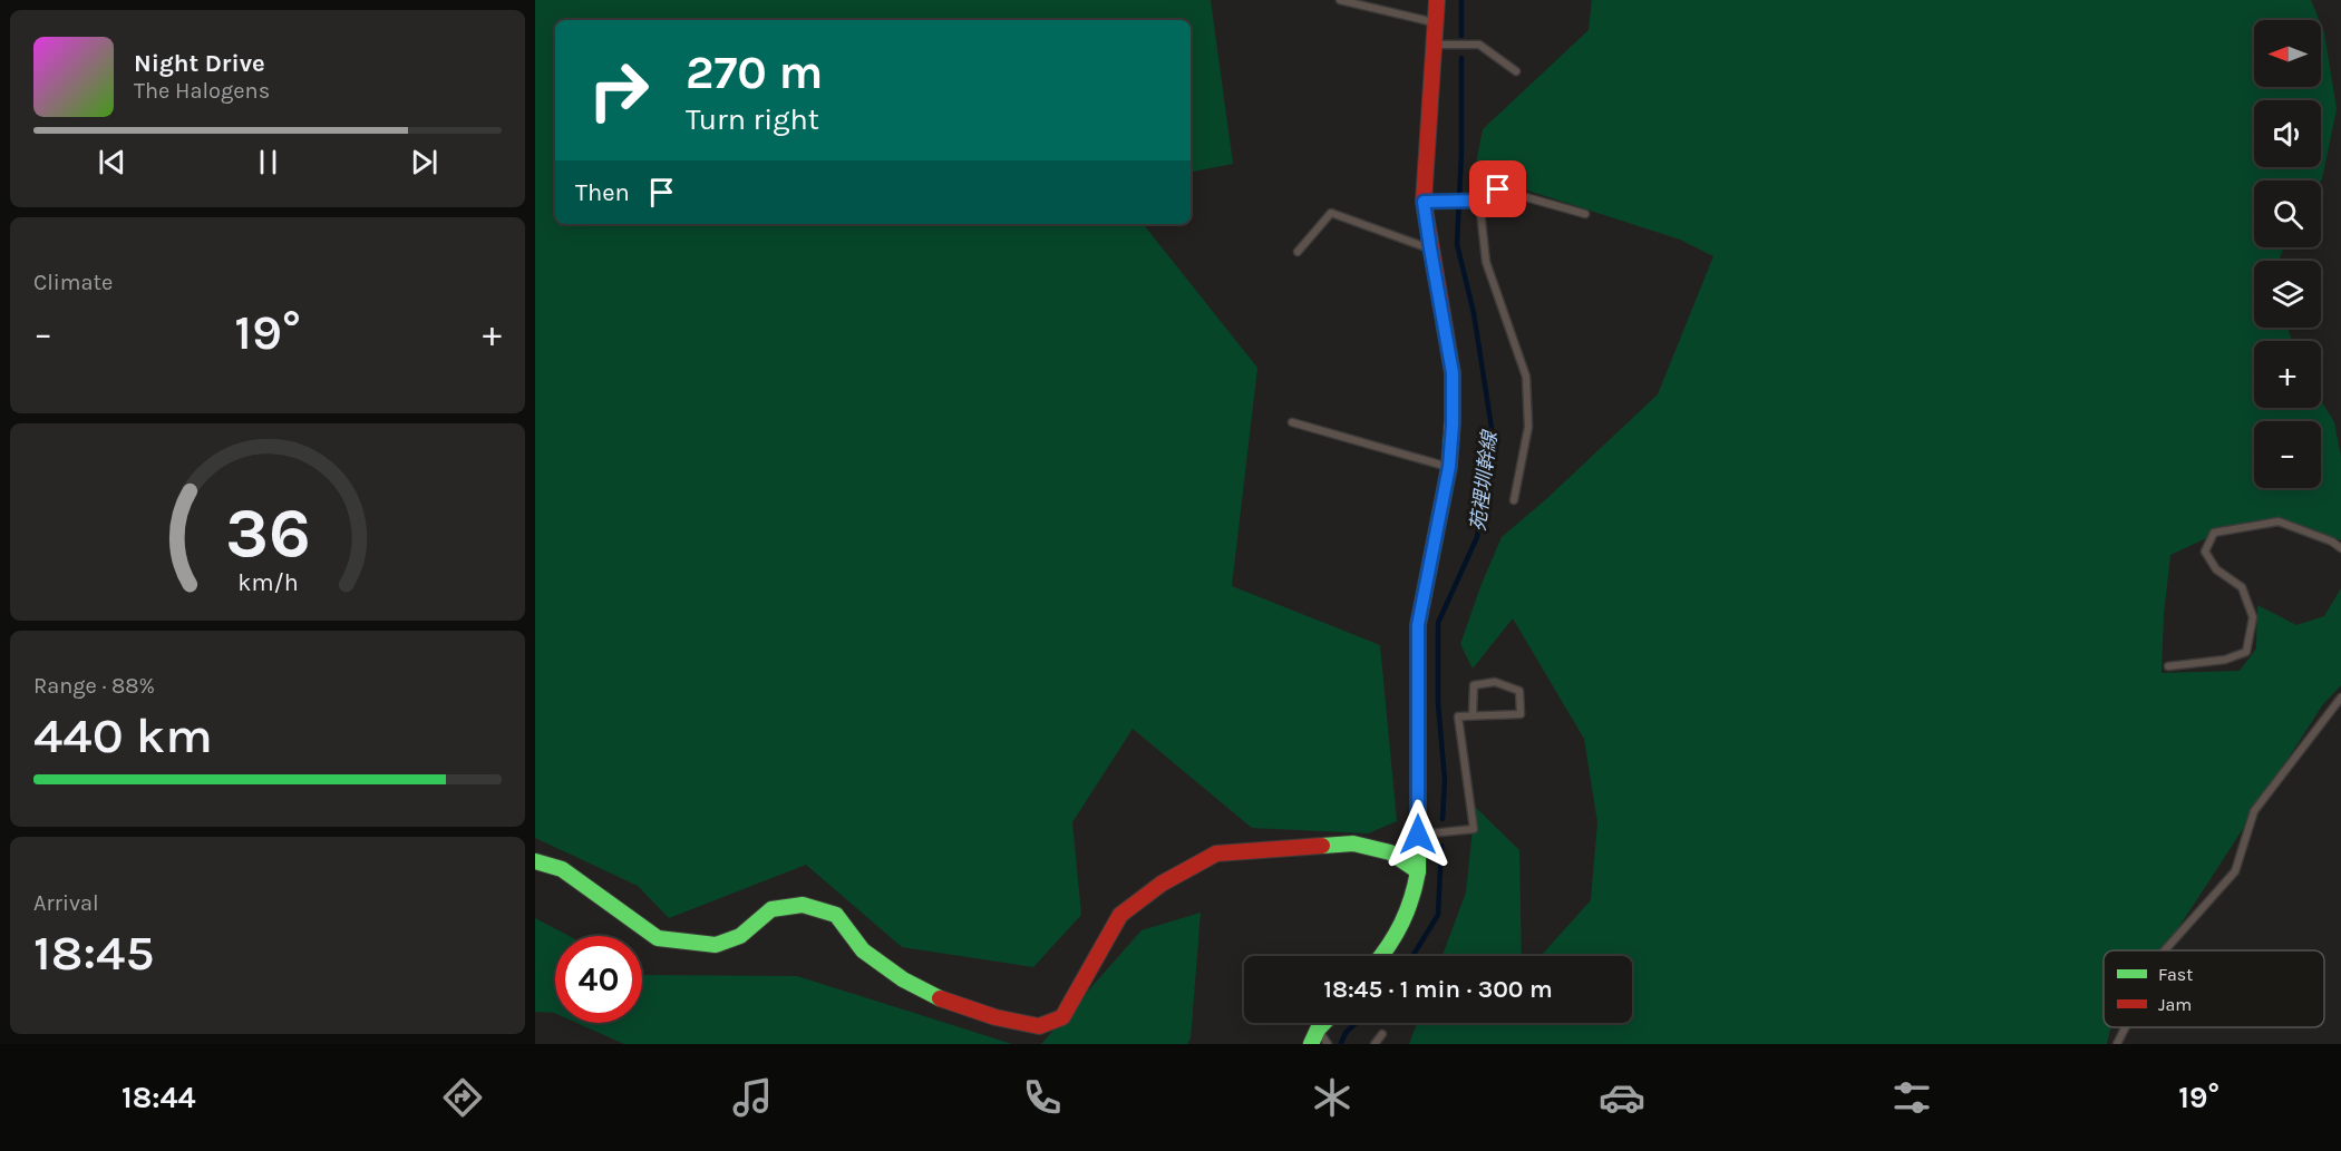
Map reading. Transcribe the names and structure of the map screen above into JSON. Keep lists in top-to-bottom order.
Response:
{
  "water": ["苑裡圳幹線"],
  "legend": ["Fast", "Jam"],
  "north": "left",
  "page": {
    "map_buttons": ["+", "−"],
    "turn": ["270 m", "Turn right"],
    "song": ["Night Drive", "The Halogens"],
    "then": "Then",
    "tile": [
      "Climate",
      ["Range · 88%", "440 km"],
      ["Arrival", "18:45"]
    ],
    "heat": ["−", "19°", "+"],
    "limit": "40",
    "trip": "18:45 · 1 min · 300 m",
    "tabs": ["18:44", "19°"],
    "gauge": ["36", "km/h"]
  }
}
